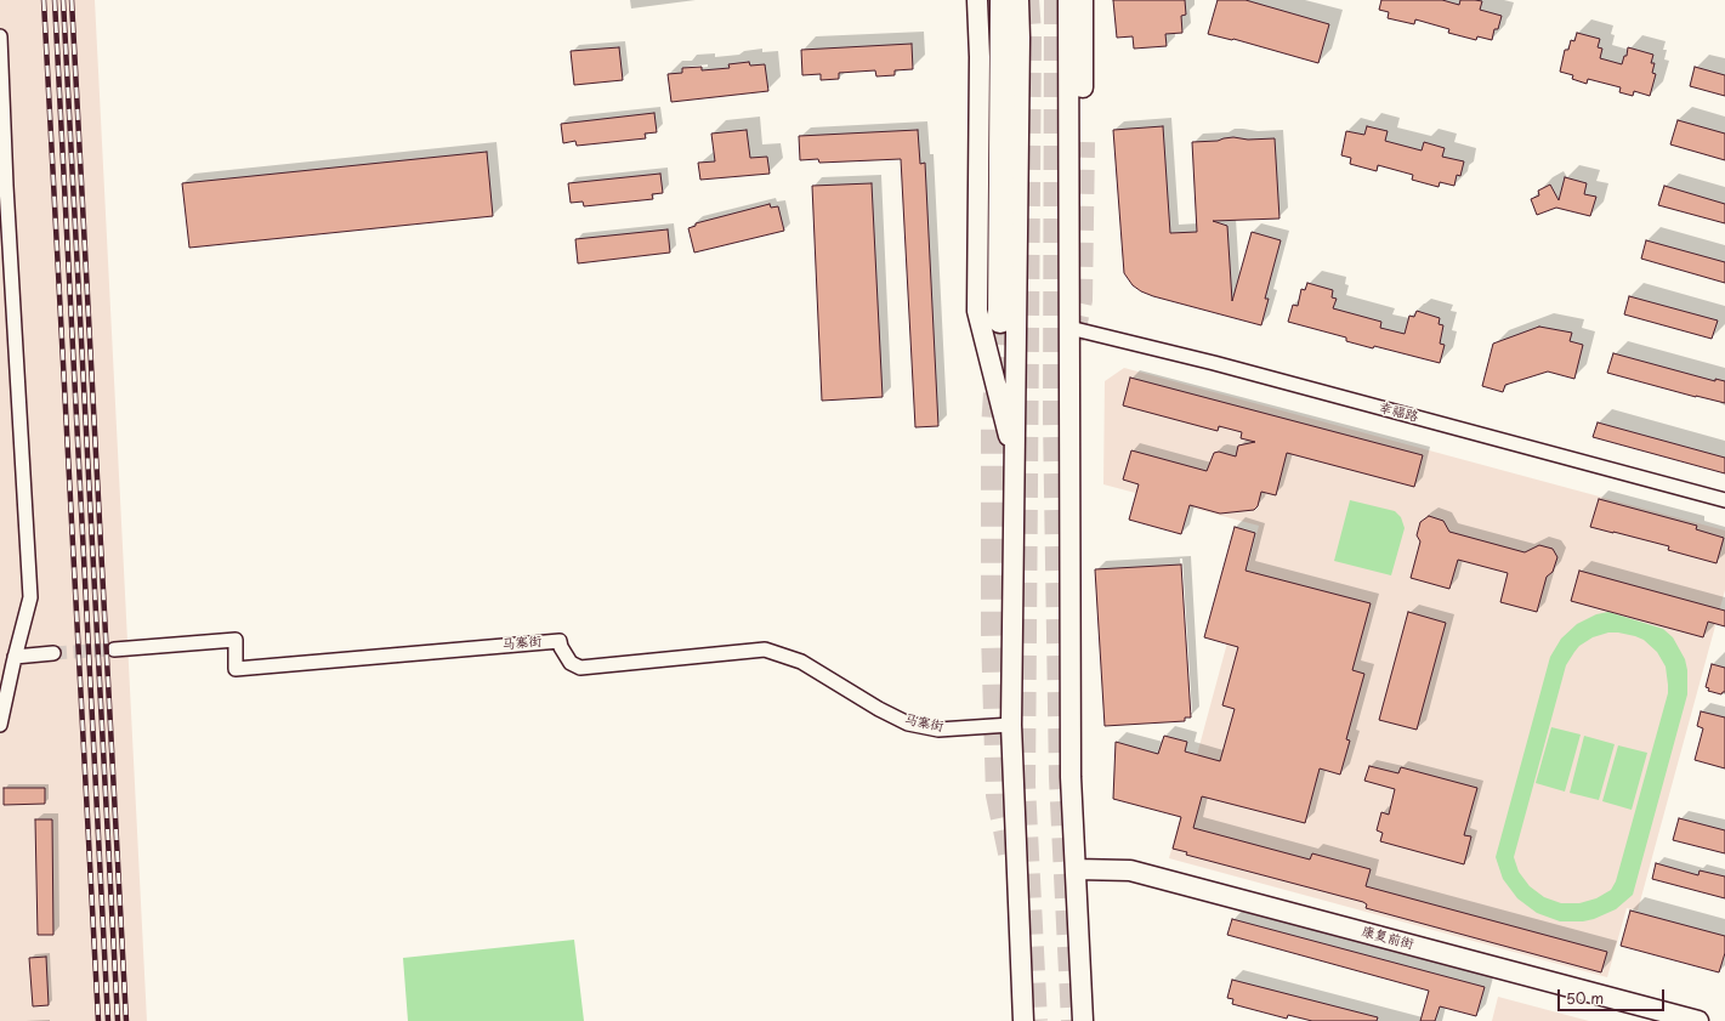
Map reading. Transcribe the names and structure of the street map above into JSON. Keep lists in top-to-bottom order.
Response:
{
  "streets": {
    "main road": ["康复前街"],
    "street": ["幸福路", "马寨街"]
  },
  "scale_bar": "50 m"
}
